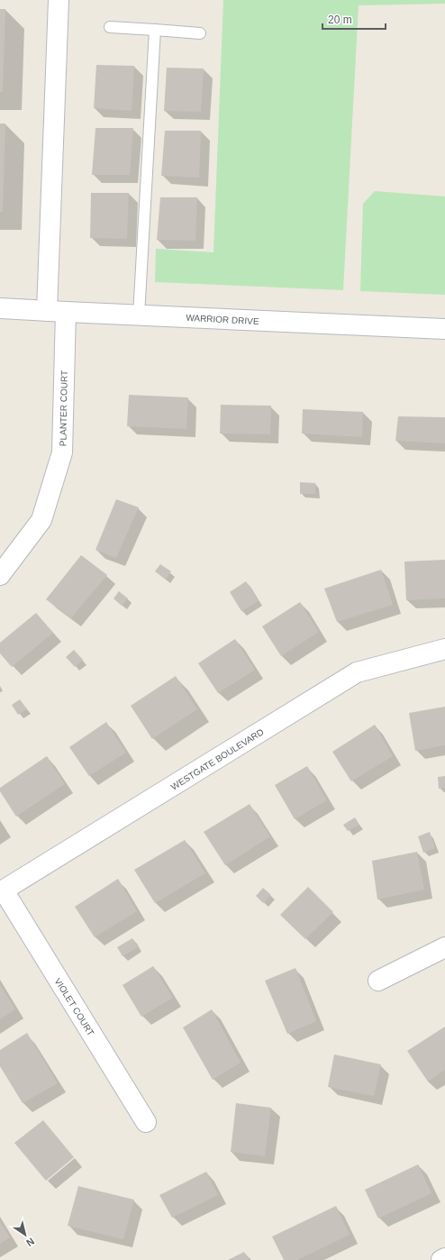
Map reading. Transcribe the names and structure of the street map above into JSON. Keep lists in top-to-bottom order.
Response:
{
  "streets": {
    "street": [
      "WARRIOR DRIVE",
      "PLANTER COURT",
      "WESTGATE BOULEVARD",
      "VIOLET COURT"
    ]
  },
  "crossings": [
    ["WARRIOR DRIVE", "PLANTER COURT"],
    ["WESTGATE BOULEVARD", "VIOLET COURT"]
  ],
  "scale_bar": "20 m",
  "north": "bottom right"
}
